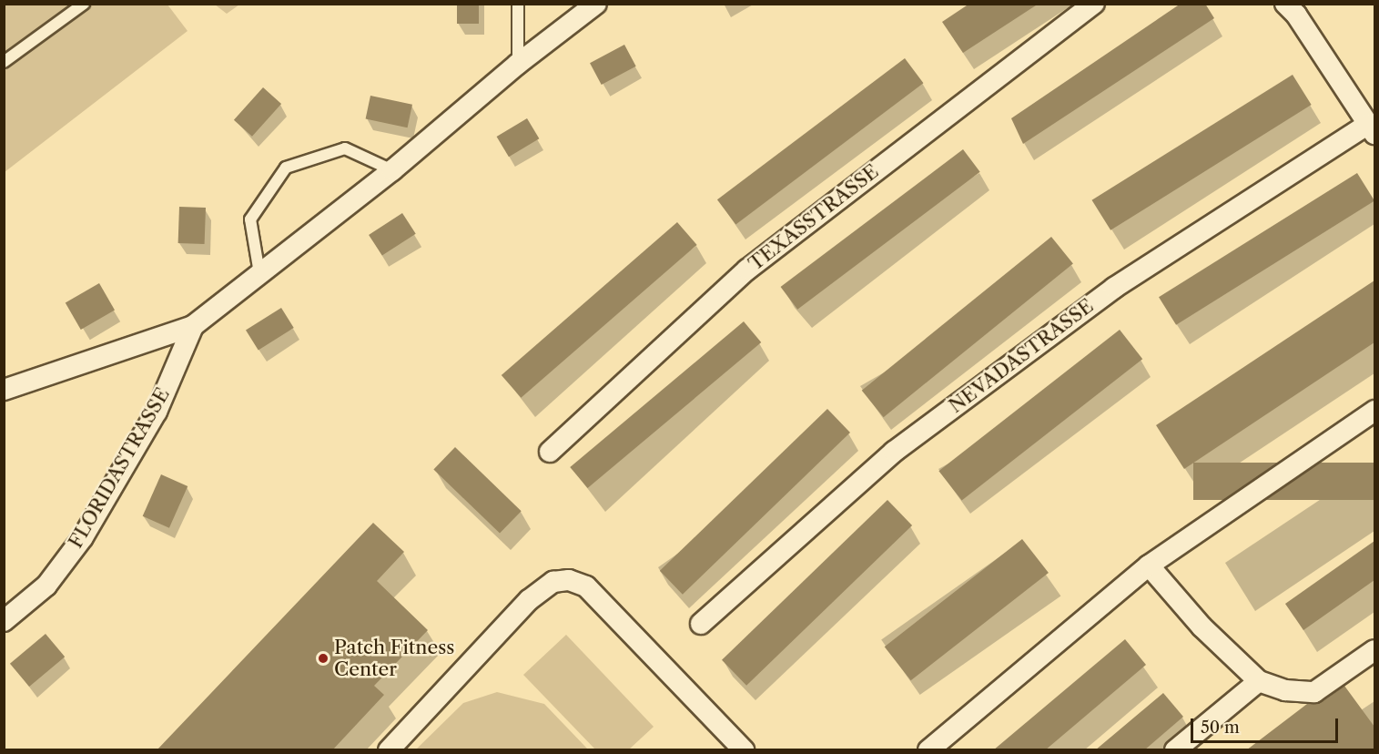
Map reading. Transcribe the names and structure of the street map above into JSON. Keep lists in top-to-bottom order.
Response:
{
  "streets": {
    "street": ["TEXASSTRASSE", "NEVADASTRASSE", "FLORIDASTRASSE"]
  },
  "places": ["Patch Fitness Center"],
  "scale_bar": "50 m"
}
